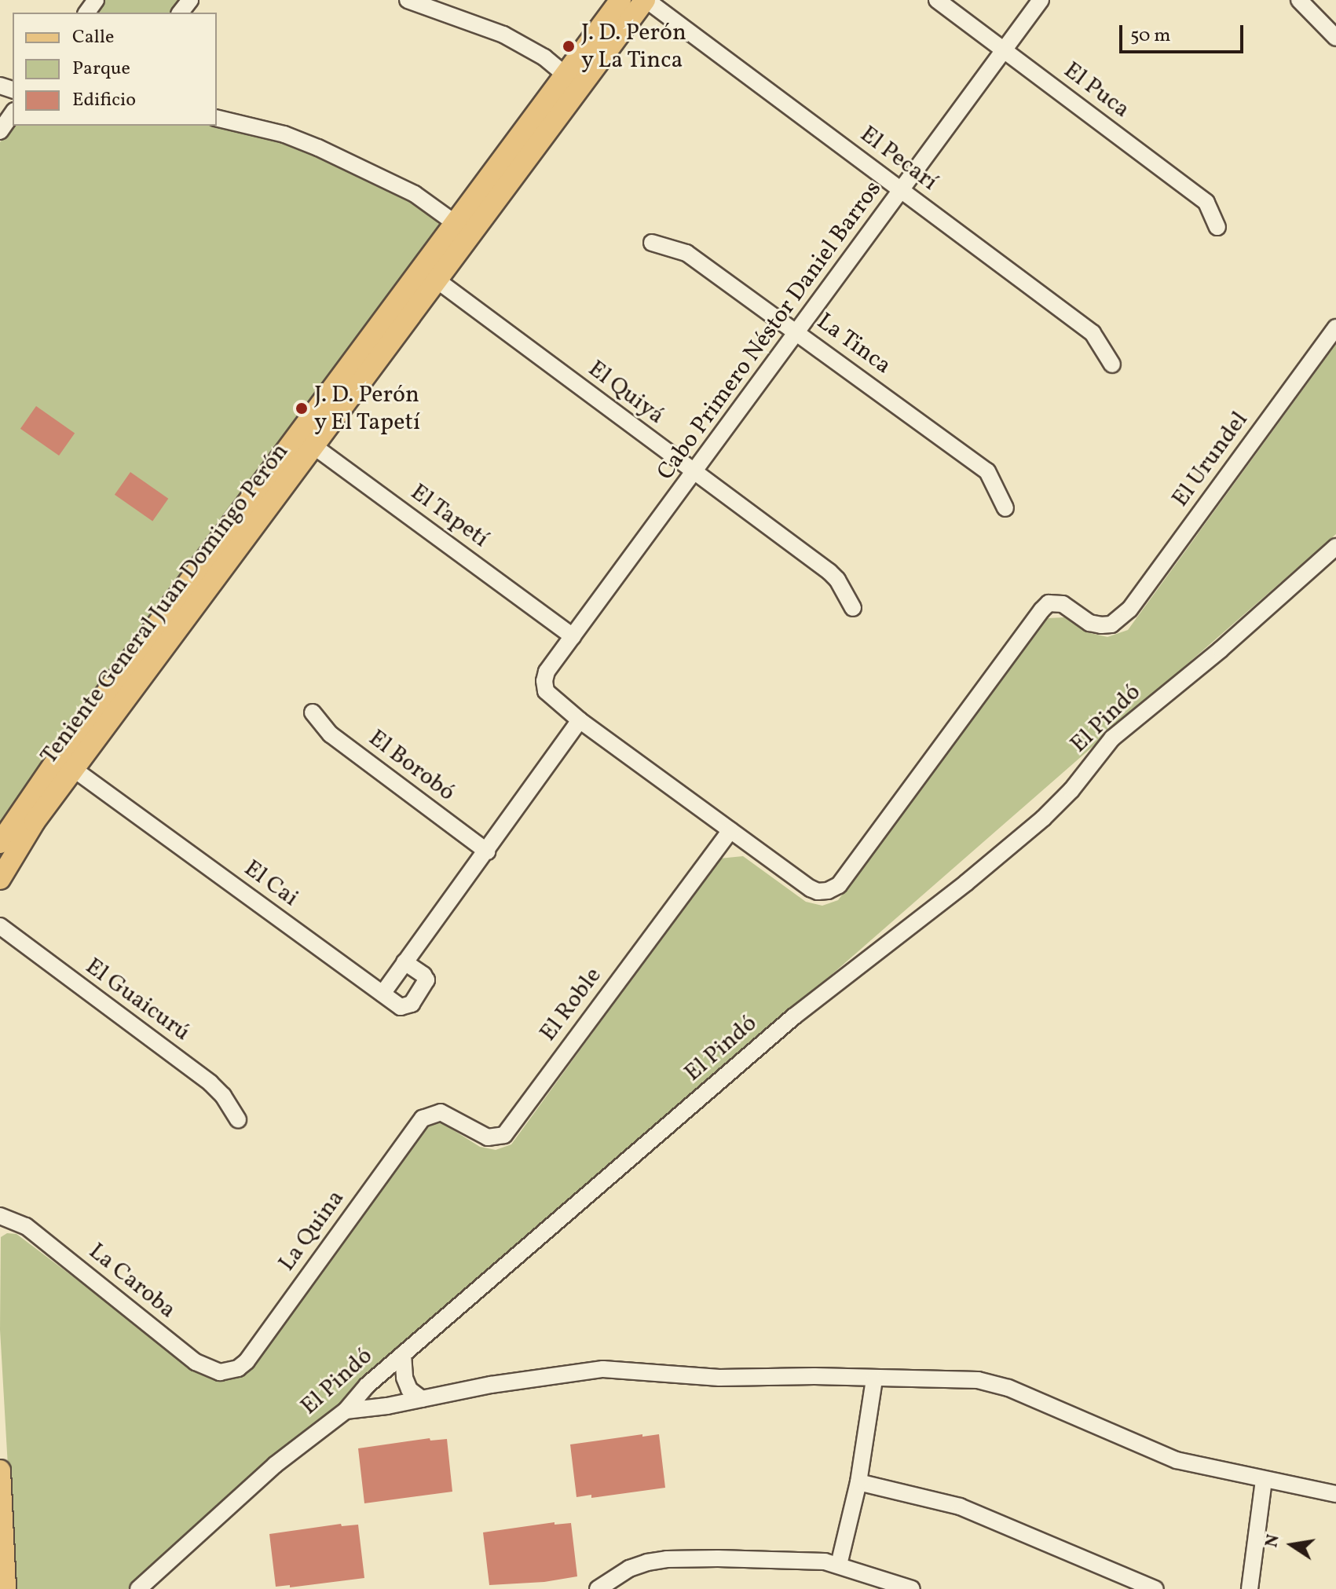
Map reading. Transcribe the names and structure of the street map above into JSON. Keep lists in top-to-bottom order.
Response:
{
  "streets": {
    "main road": ["Teniente General Juan Domingo Perón"],
    "street": [
      "El Puca",
      "El Pecarí",
      "Cabo Primero Néstor Daniel Barros",
      "La Tinca",
      "El Quiyá",
      "El Urundel",
      "El Tapetí",
      "El Pindó",
      "El Borobó",
      "El Cai",
      "El Guaicurú",
      "El Roble",
      "La Quina",
      "La Caroba"
    ]
  },
  "crossings": [
    ["El Puca", "Cabo Primero Néstor Daniel Barros"],
    ["El Pecarí", "Cabo Primero Néstor Daniel Barros"],
    ["El Pecarí", "Teniente General Juan Domingo Perón"],
    ["Cabo Primero Néstor Daniel Barros", "La Tinca"],
    ["Cabo Primero Néstor Daniel Barros", "El Quiyá"],
    ["Cabo Primero Néstor Daniel Barros", "El Tapetí"],
    ["El Quiyá", "Teniente General Juan Domingo Perón"],
    ["El Urundel", "El Roble"],
    ["El Tapetí", "Teniente General Juan Domingo Perón"],
    ["Teniente General Juan Domingo Perón", "El Cai"],
    ["El Roble", "La Quina"],
    ["La Quina", "La Caroba"]
  ],
  "places": ["J. D. Perón y La Tinca", "J. D. Perón y El Tapetí"],
  "legend": ["Calle", "Parque", "Edificio"],
  "scale_bar": "50 m",
  "north": "left"
}
